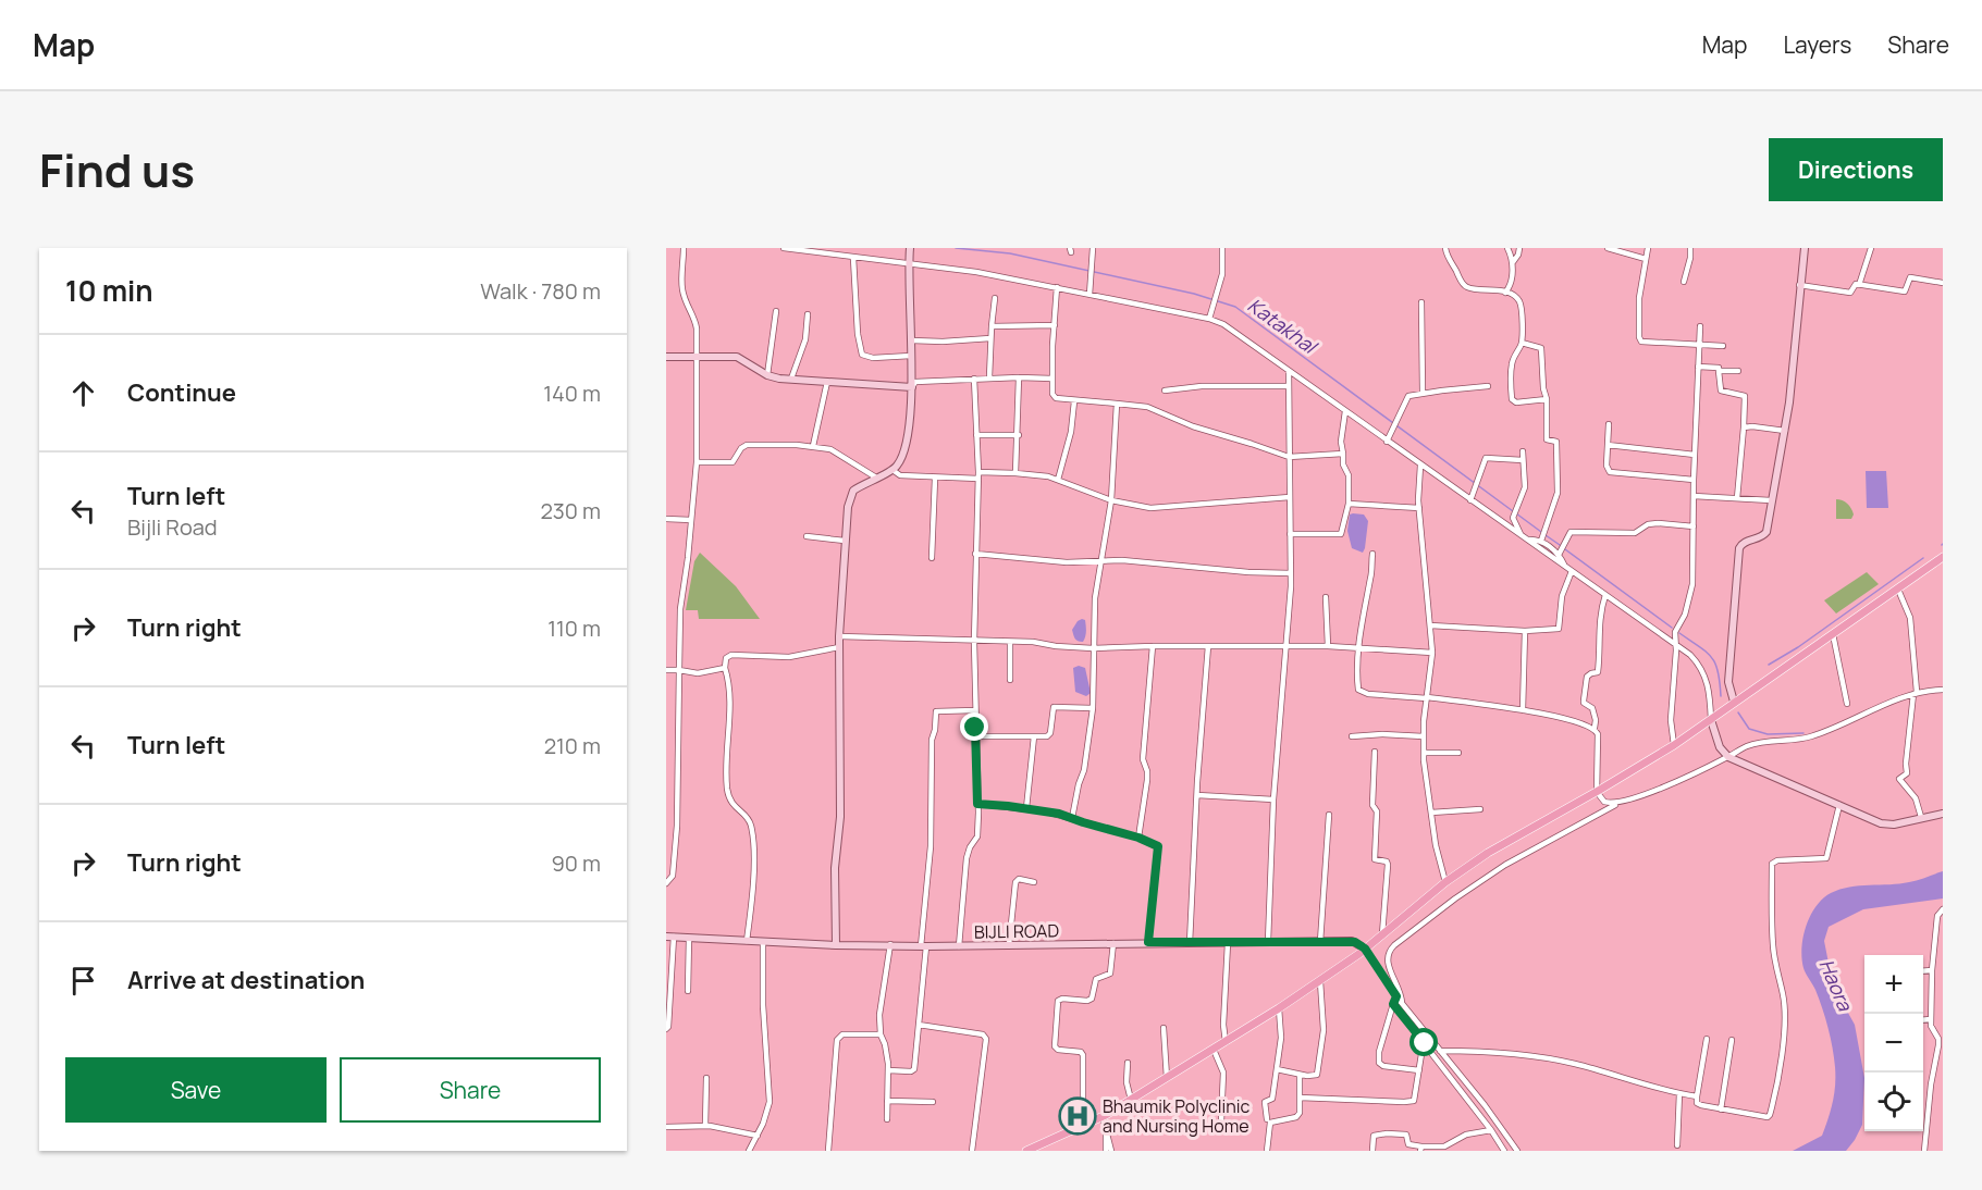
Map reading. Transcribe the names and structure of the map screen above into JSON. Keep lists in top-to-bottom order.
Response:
{
  "streets": {
    "street": ["BIJLI ROAD"]
  },
  "water": ["Katakhal", "Haora"],
  "places": {
    "hospital": ["Bhaumik Polyclinic and Nursing Home"]
  },
  "page": {
    "header": "Map",
    "nav": ["Map", "Layers", "Share"],
    "title": "Find us",
    "buttons": [
      "Directions",
      ["Save", "Share"]
    ],
    "heading": ["10 min", "Walk · 780 m"],
    "list": [
      ["Continue", "140 m"],
      ["Turn left", "Bijli Road", "230 m"],
      ["Turn right", "110 m"],
      ["Turn left", "210 m"],
      ["Turn right", "90 m"],
      "Arrive at destination"
    ],
    "map_buttons": ["+", "−"]
  }
}
